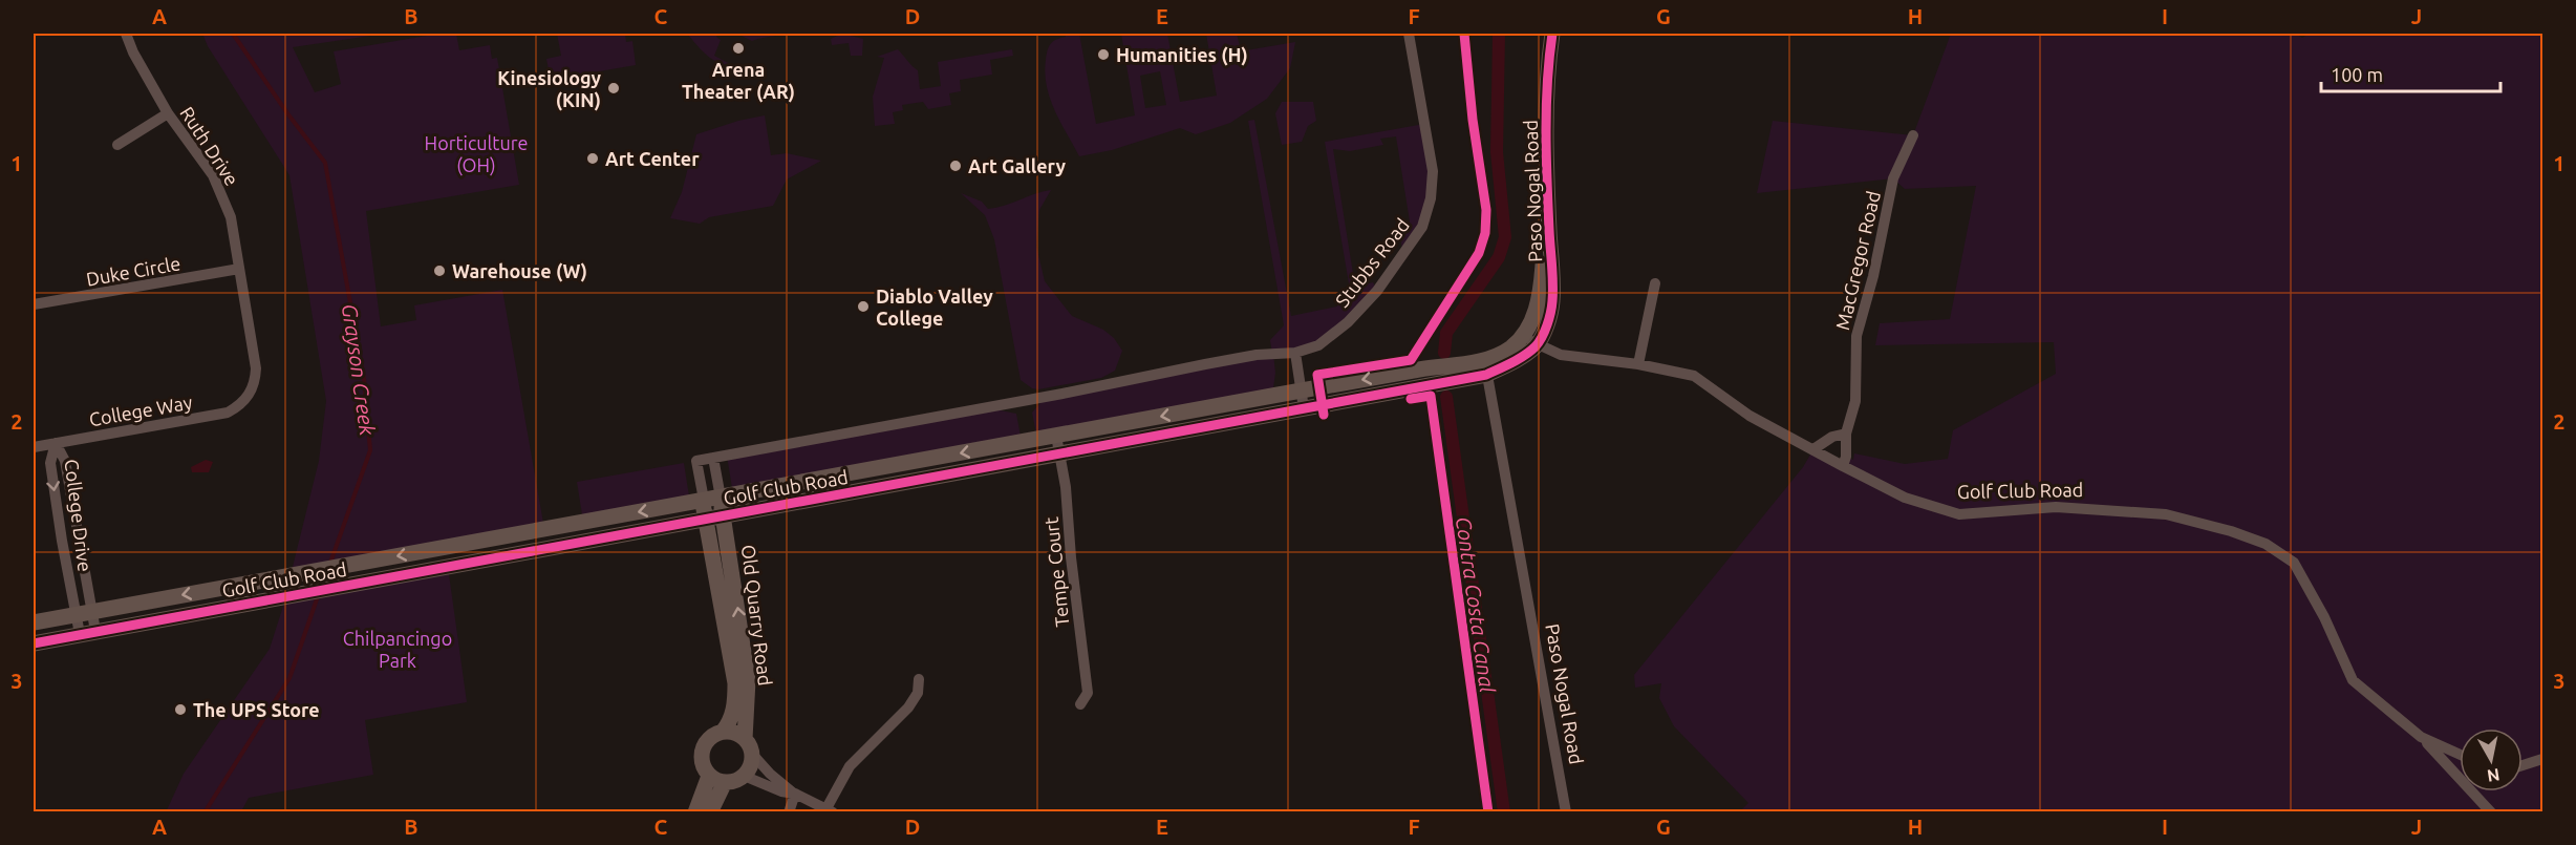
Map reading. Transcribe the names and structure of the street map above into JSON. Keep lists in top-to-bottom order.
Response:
{
  "streets": {
    "street": [
      "Ruth Drive",
      "Paso Nogal Road",
      "MacGregor Road",
      "Stubbs Road",
      "Duke Circle",
      "College Way",
      "Golf Club Road",
      "College Drive",
      "Tempe Court",
      "Old Quarry Road"
    ]
  },
  "crossings": [
    ["Ruth Drive", "Duke Circle"],
    ["Ruth Drive", "College Way"],
    ["Paso Nogal Road", "Golf Club Road"],
    ["MacGregor Road", "Golf Club Road"],
    ["Stubbs Road", "Golf Club Road"],
    ["Stubbs Road", "Old Quarry Road"],
    ["College Way", "College Drive"],
    ["Golf Club Road", "College Drive"],
    ["Golf Club Road", "Tempe Court"],
    ["Golf Club Road", "Old Quarry Road"]
  ],
  "water": ["Grayson Creek", "Contra Costa Canal"],
  "parks": ["Horticulture (OH)", "Chilpancingo Park"],
  "places": [
    "Arena Theater (AR)",
    "Humanities (H)",
    "Kinesiology (KIN)",
    "Art Center",
    "Art Gallery",
    "Warehouse (W)",
    "Diablo Valley College",
    "The UPS Store"
  ],
  "scale_bar": "100 m",
  "north": "bottom",
  "grid": {
    "columns": [
      "A",
      "B",
      "C",
      "D",
      "E",
      "F",
      "G",
      "H",
      "I",
      "J"
    ],
    "rows": ["1", "2", "3"]
  }
}
